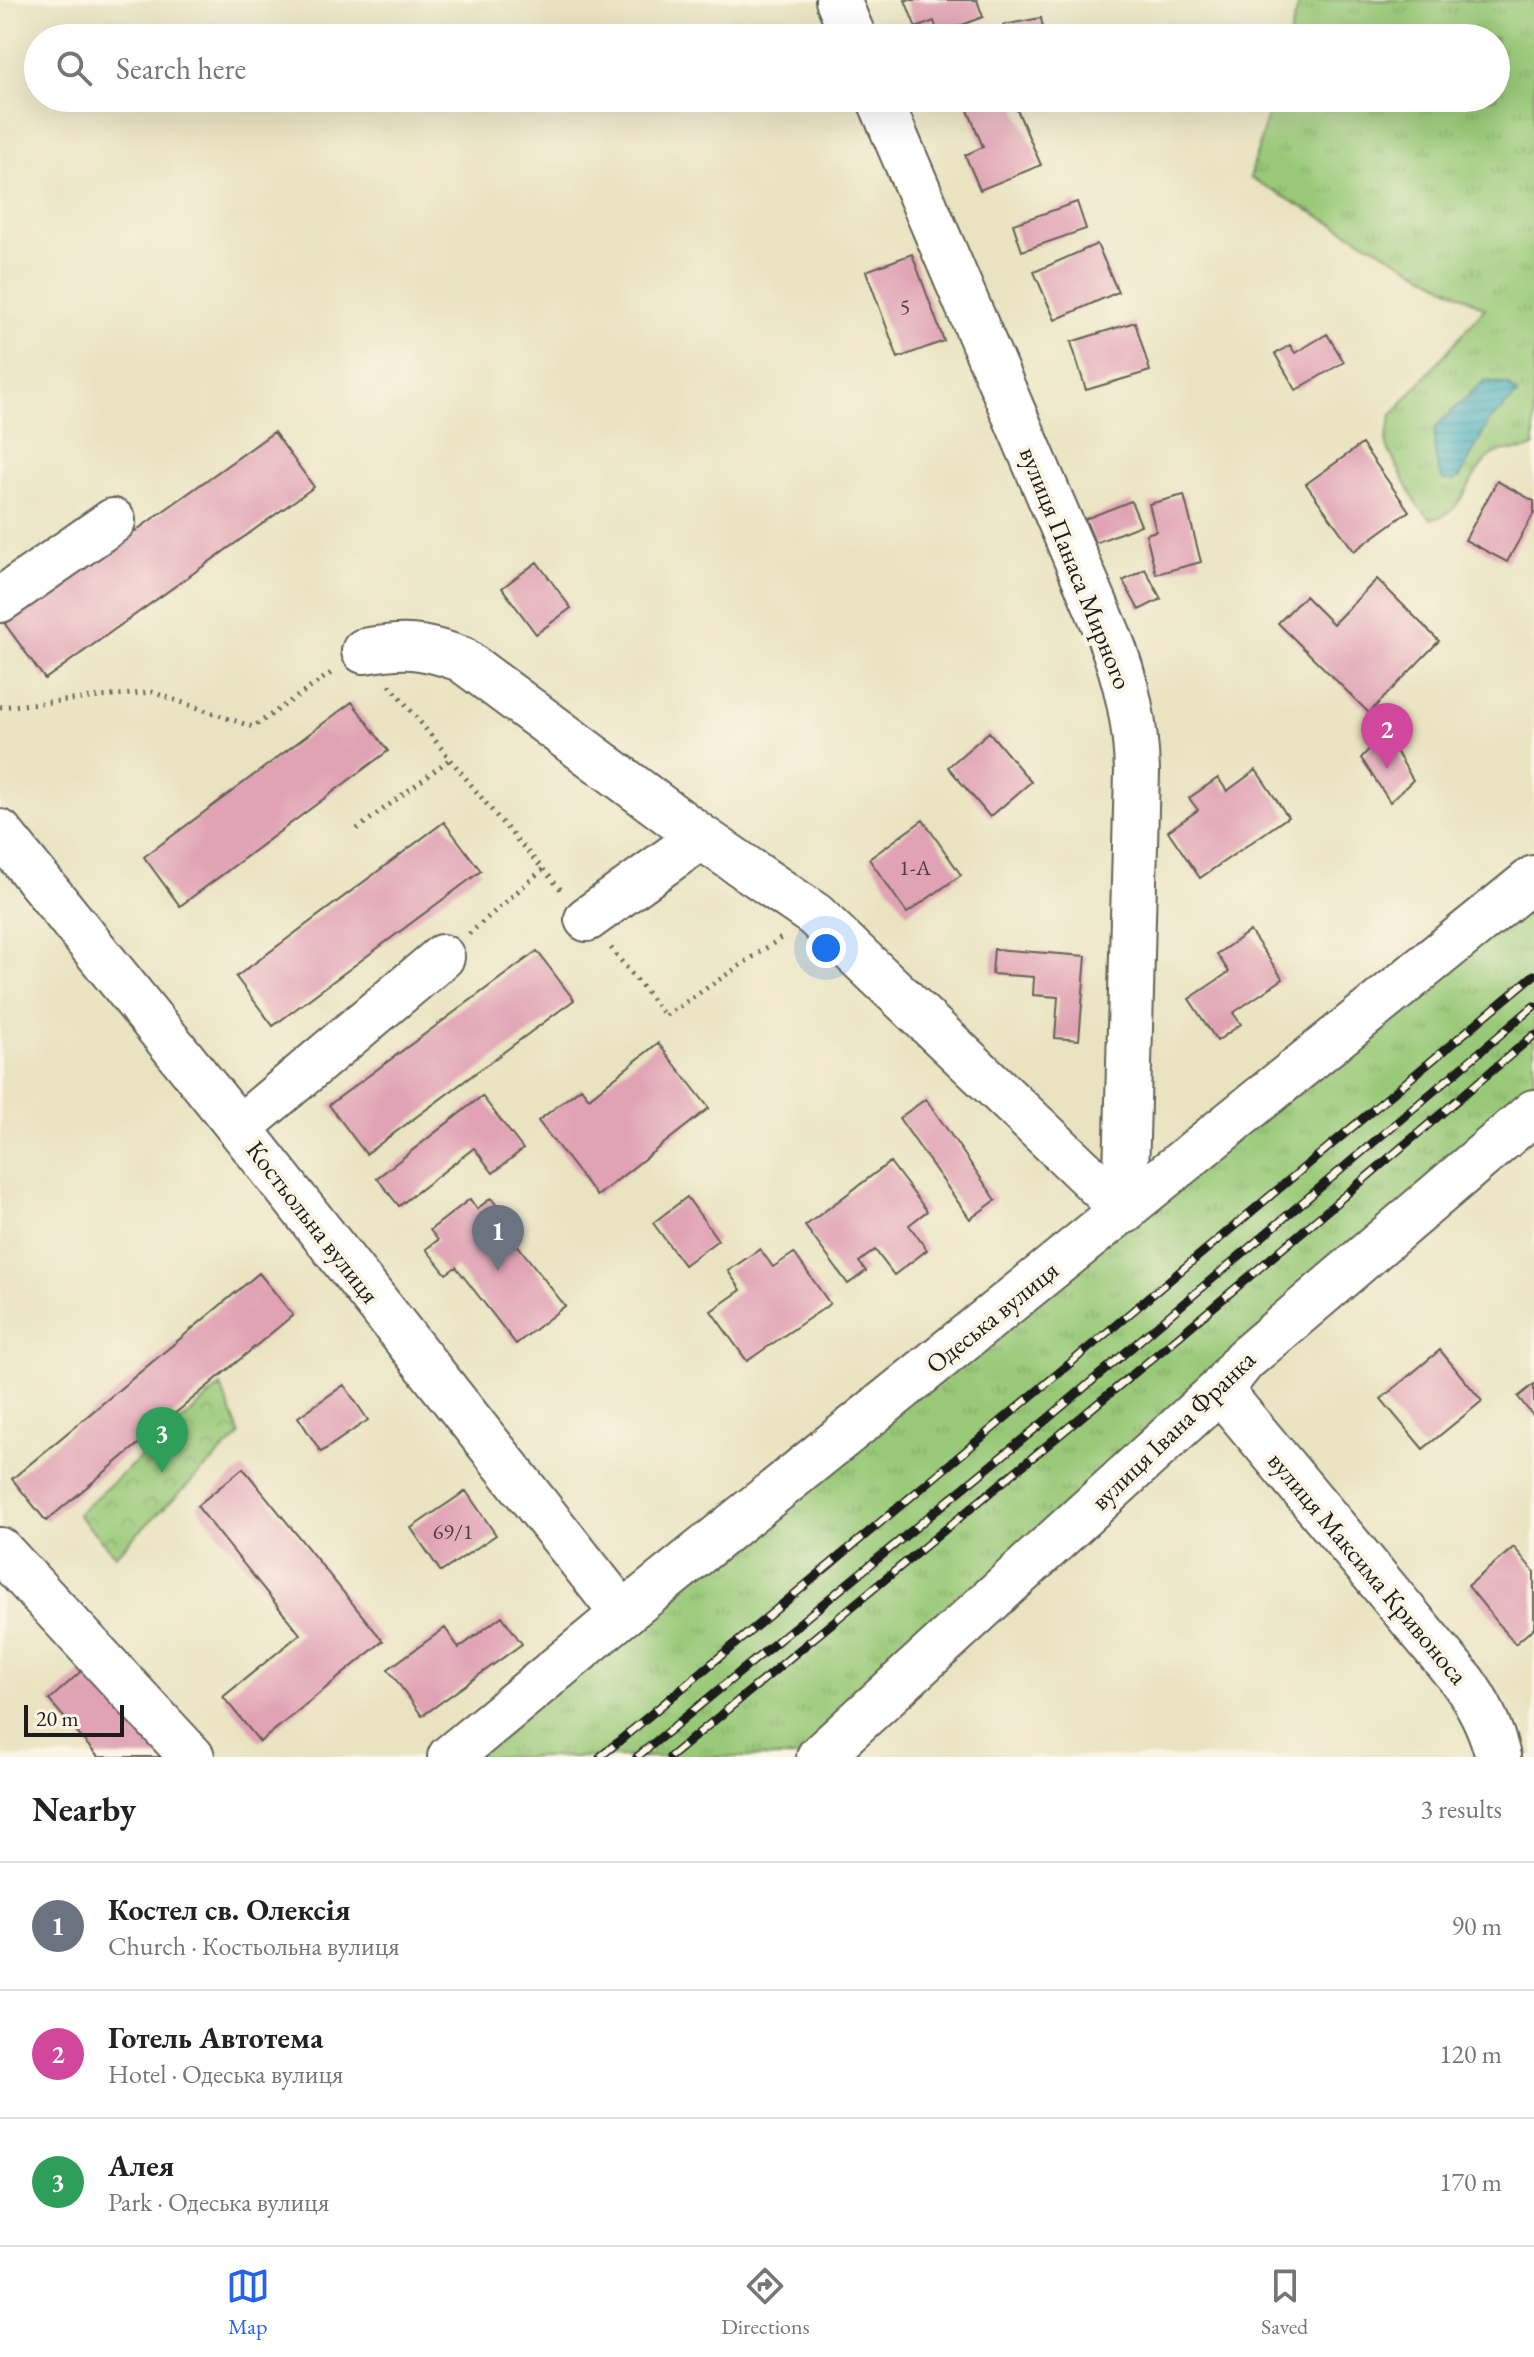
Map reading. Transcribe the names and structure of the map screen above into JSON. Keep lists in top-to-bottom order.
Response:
{
  "streets": {
    "street": [
      "вулиця Панаса Мирного",
      "Костьольна вулиця",
      "Одеська вулиця",
      "вулиця Івана Франка",
      "вулиця Максима Кривоноса"
    ]
  },
  "crossings": [
    ["вулиця Панаса Мирного", "Одеська вулиця"],
    ["Костьольна вулиця", "Одеська вулиця"],
    ["вулиця Івана Франка", "вулиця Максима Кривоноса"]
  ],
  "house_numbers": ["5", "1-А", "69/1"],
  "scale_bar": "20 m",
  "page": {
    "search": "Search here",
    "pins": ["2", "1", "3"],
    "scale": "20 m",
    "heading": ["Nearby", "3 results"],
    "list": [
      {
        "mark": "1",
        "name": "Костел св. Олексія",
        "note": "Church · Костьольна вулиця",
        "value": "90 m"
      },
      {
        "mark": "2",
        "name": "Готель Автотема",
        "note": "Hotel · Одеська вулиця",
        "value": "120 m"
      },
      {
        "mark": "3",
        "name": "Алея",
        "note": "Park · Одеська вулиця",
        "value": "170 m"
      }
    ],
    "nav": ["Map", "Directions", "Saved"]
  }
}
